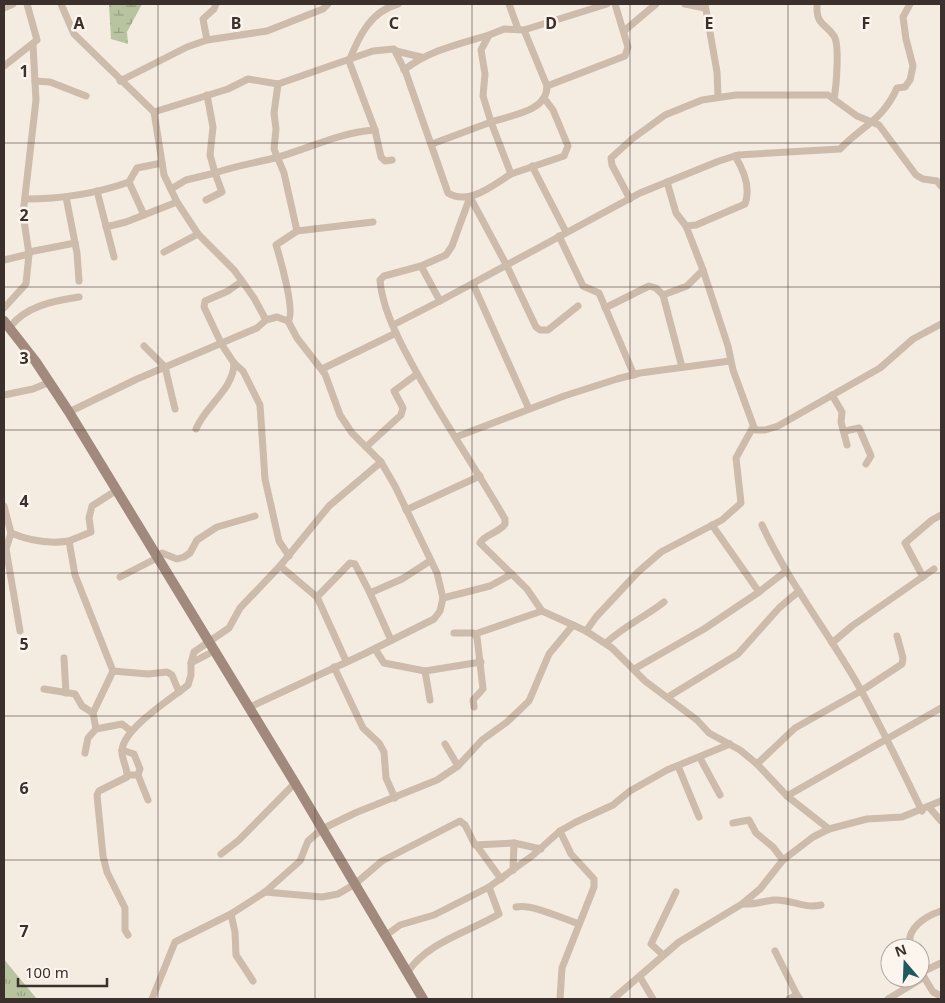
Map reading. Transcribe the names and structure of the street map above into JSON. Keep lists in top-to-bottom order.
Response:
{
  "scale_bar": "100 m",
  "north": "top",
  "grid": {
    "columns": [
      "A",
      "B",
      "C",
      "D",
      "E",
      "F"
    ],
    "rows": [
      "1",
      "2",
      "3",
      "4",
      "5",
      "6",
      "7"
    ]
  }
}
